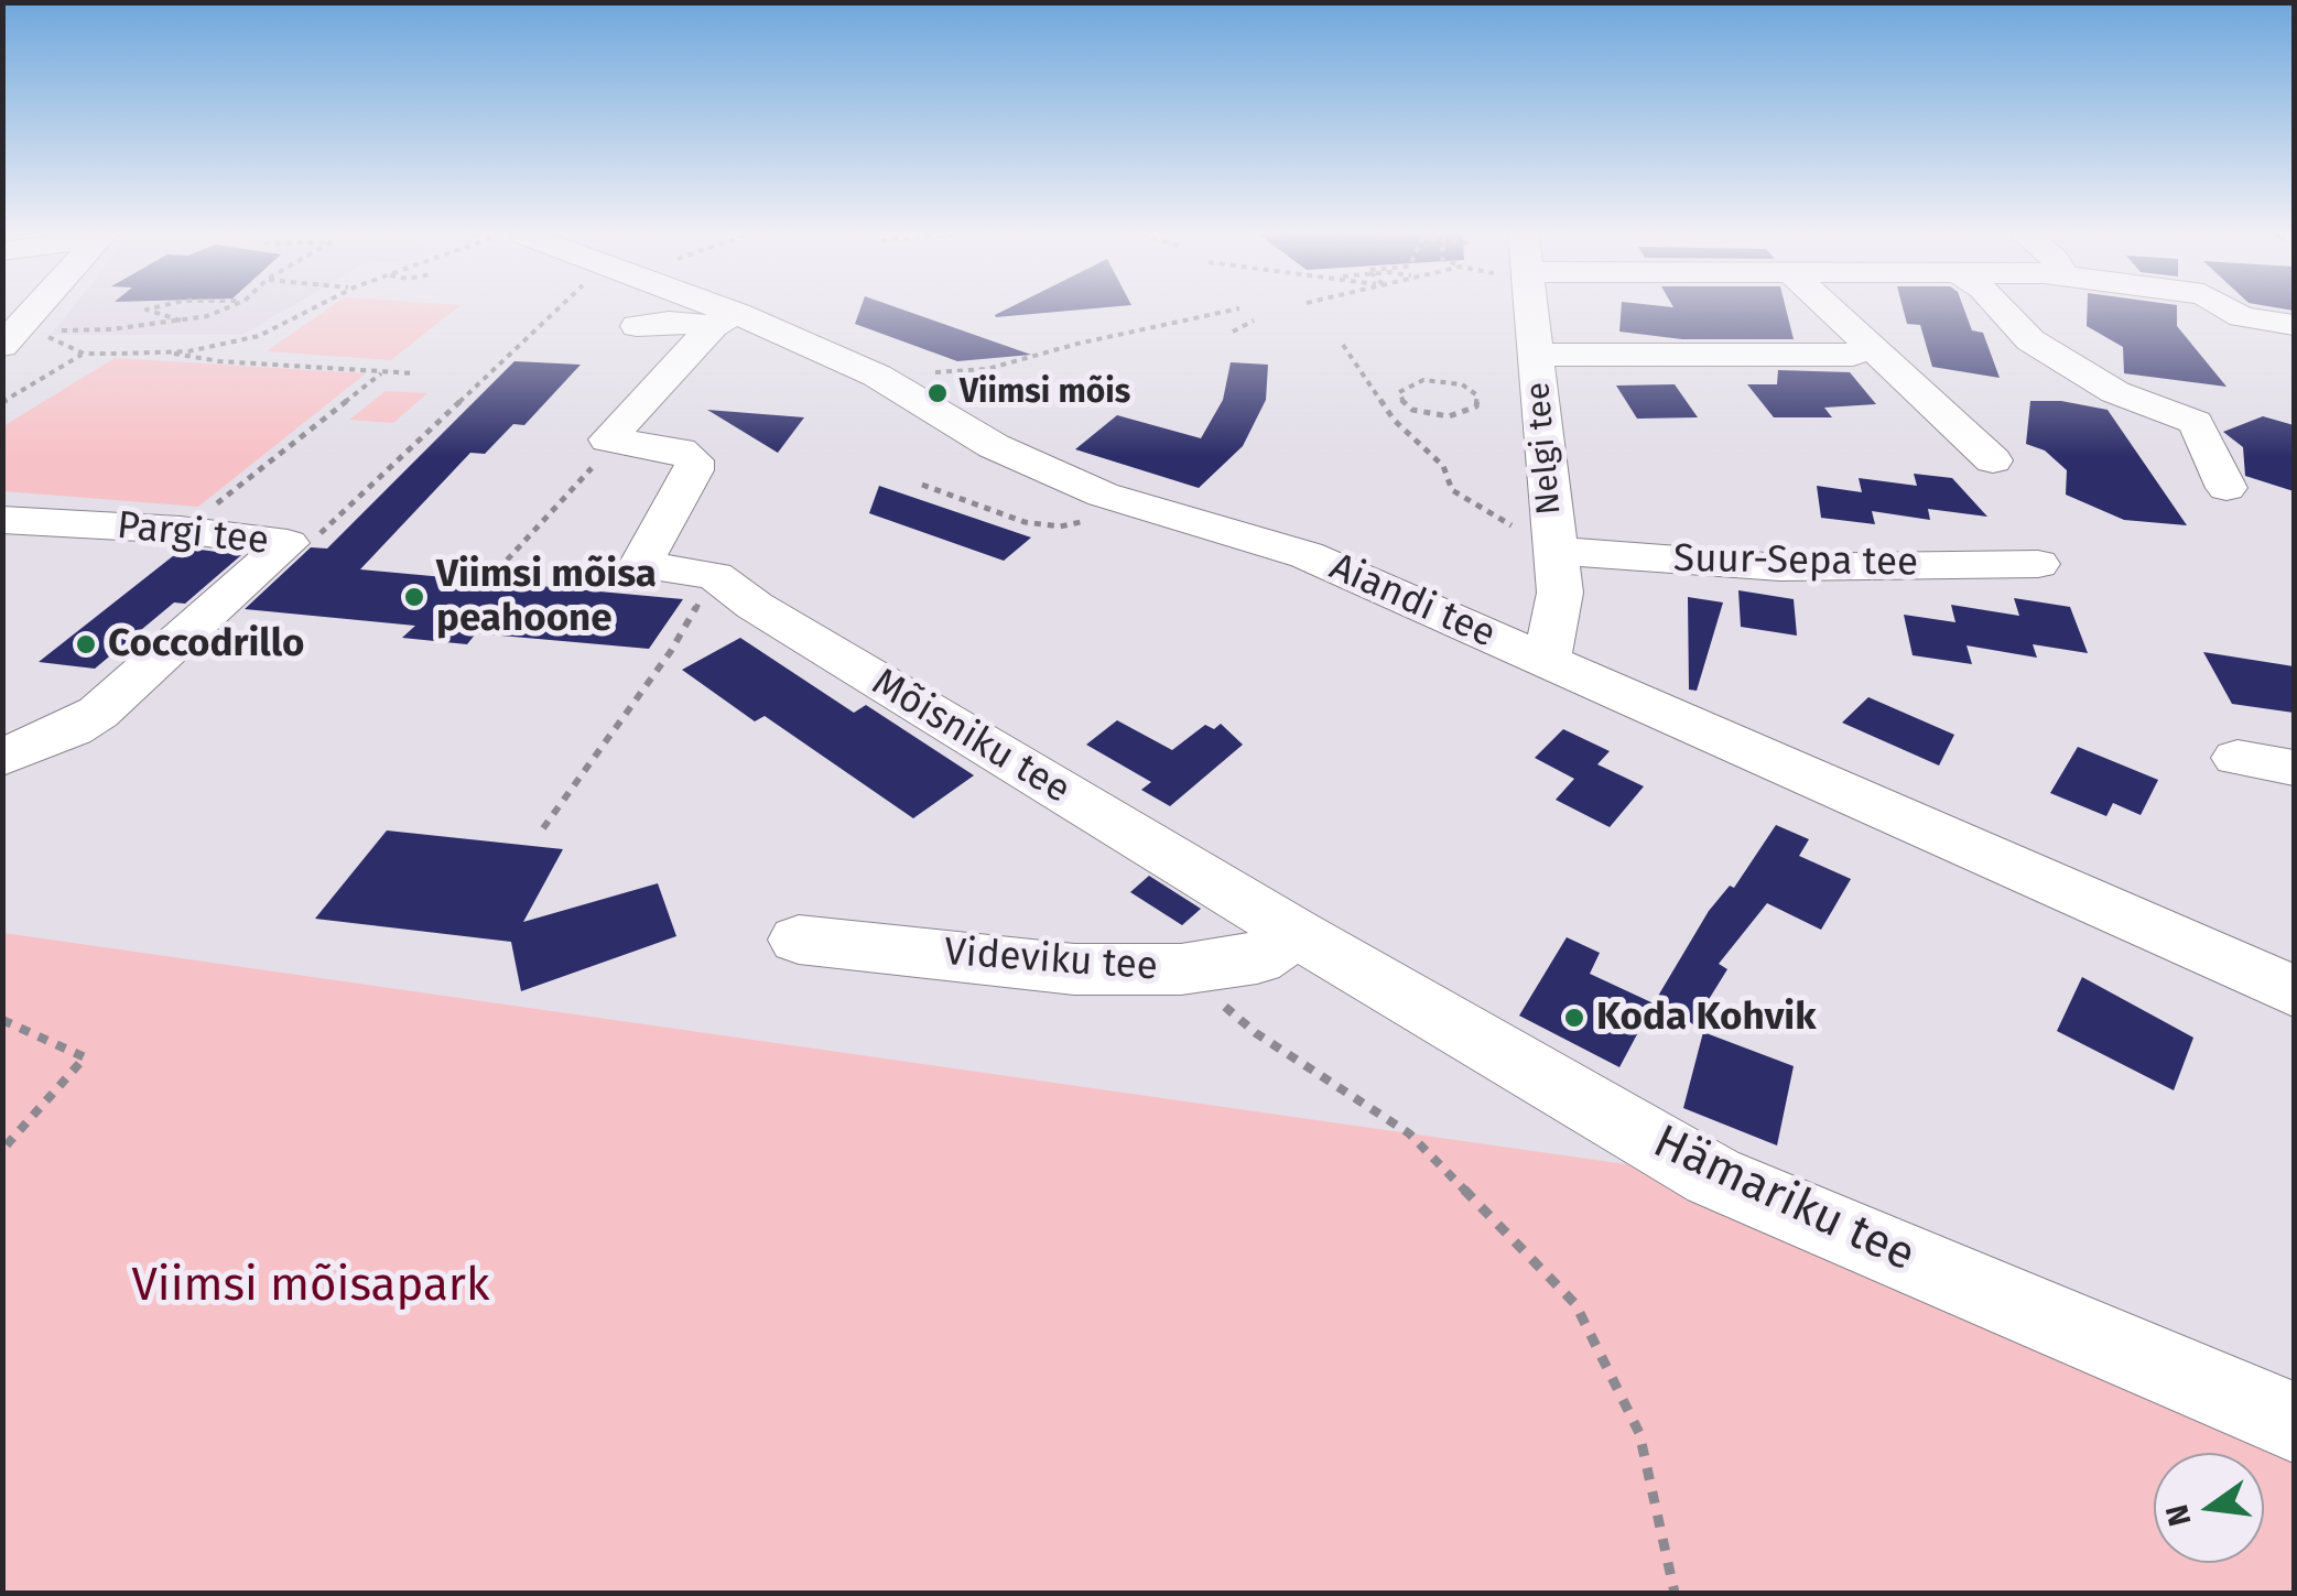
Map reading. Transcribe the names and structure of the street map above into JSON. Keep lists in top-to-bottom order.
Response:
{
  "streets": {
    "street": [
      "Nelgi tee",
      "Pargi tee",
      "Suur-Sepa tee",
      "Aiandi tee",
      "Mõisniku tee",
      "Videviku tee",
      "Hämariku tee"
    ]
  },
  "crossings": [
    ["Nelgi tee", "Suur-Sepa tee"],
    ["Nelgi tee", "Aiandi tee"],
    ["Mõisniku tee", "Videviku tee"],
    ["Mõisniku tee", "Hämariku tee"],
    ["Videviku tee", "Hämariku tee"]
  ],
  "parks": ["Viimsi mõisapark"],
  "places": [
    "Viimsi mõis",
    "Viimsi mõisa peahoone",
    "Coccodrillo",
    "Koda Kohvik"
  ],
  "north": "left"
}
